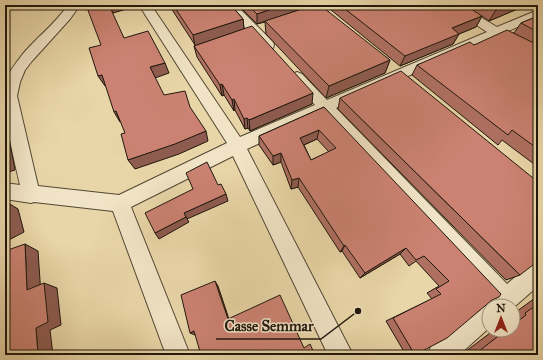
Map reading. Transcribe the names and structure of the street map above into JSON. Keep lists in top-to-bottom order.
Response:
{
  "places": ["Casse Semmar"],
  "north": "top"
}
